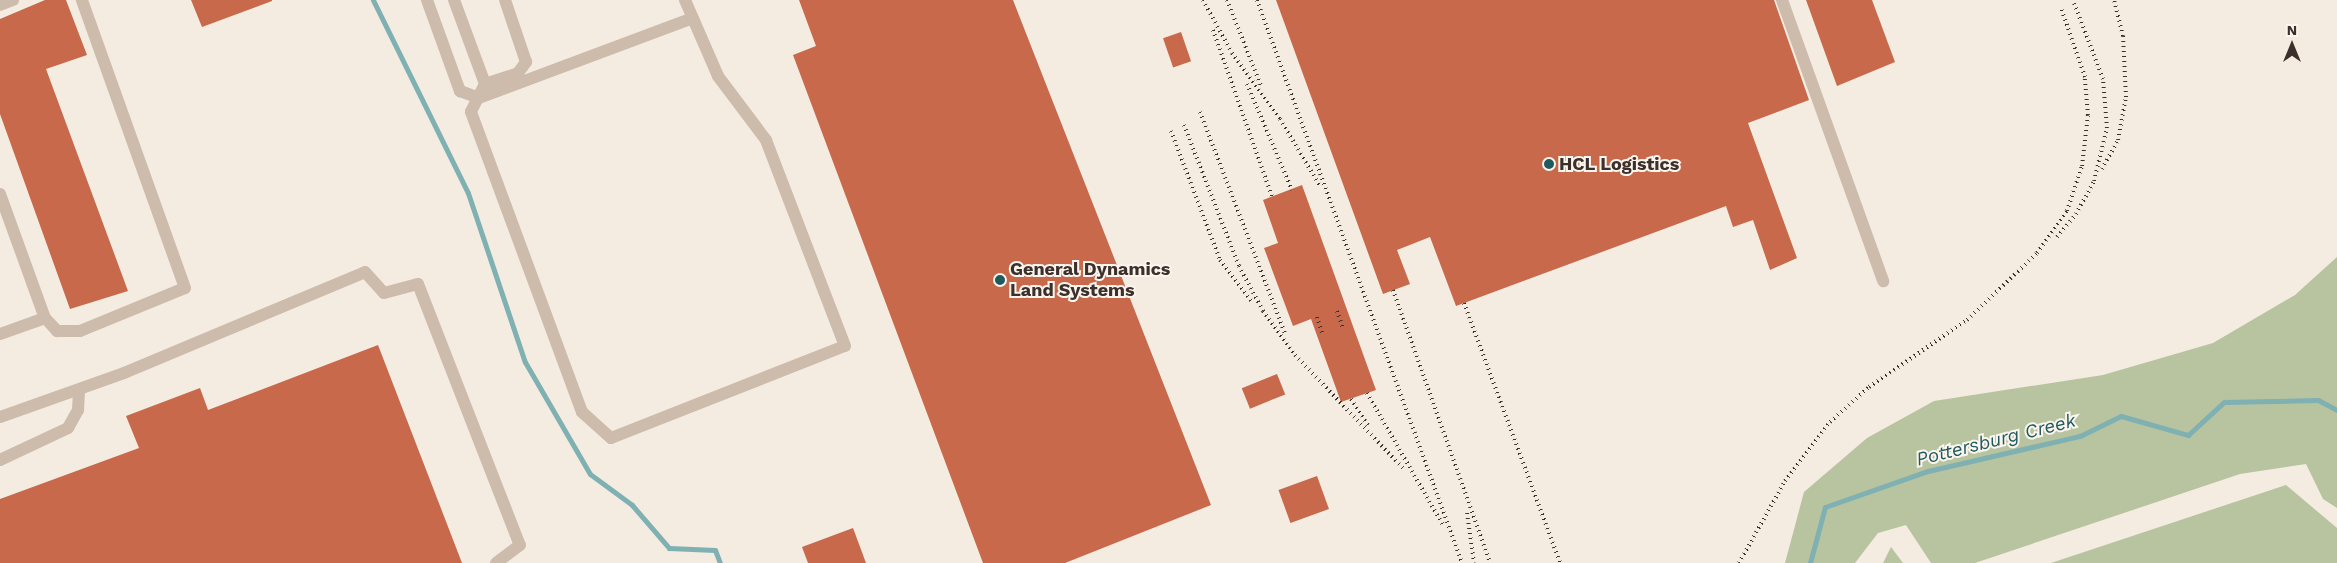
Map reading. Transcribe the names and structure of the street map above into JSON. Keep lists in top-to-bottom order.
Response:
{
  "water": ["Pottersburg Creek"],
  "places": ["HCL Logistics", "General Dynamics Land Systems"],
  "north": "top"
}
